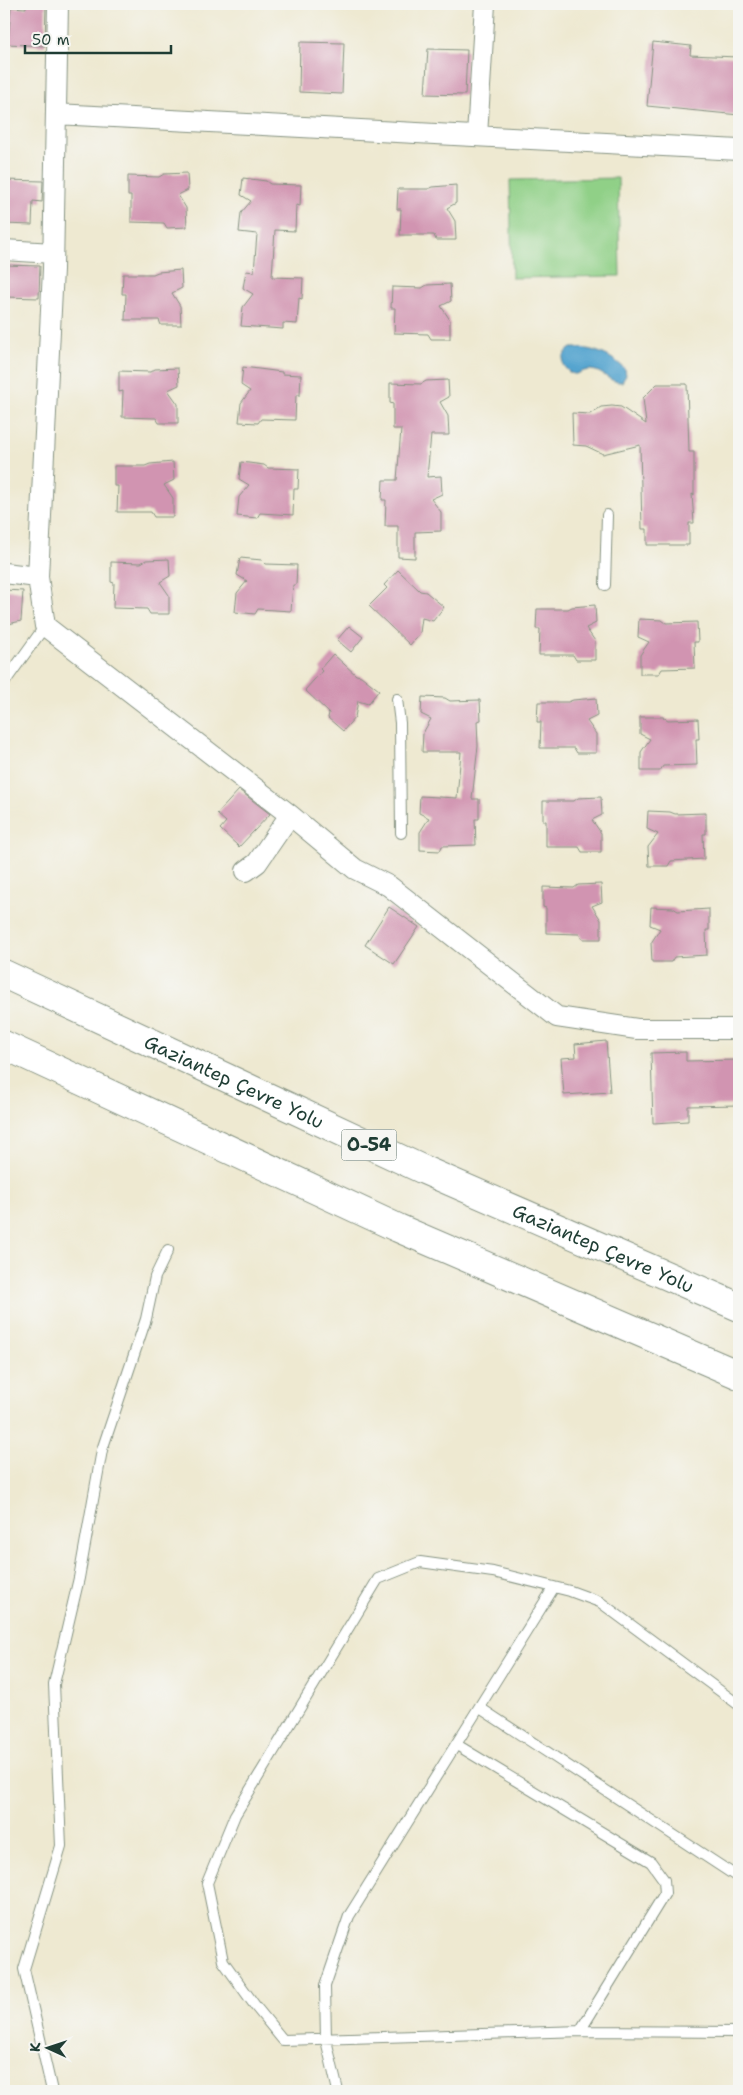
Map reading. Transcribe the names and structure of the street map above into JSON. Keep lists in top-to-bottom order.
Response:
{
  "streets": {
    "highway": ["Gaziantep Çevre Yolu", "O-54"]
  },
  "scale_bar": "50 m",
  "north": "left"
}
